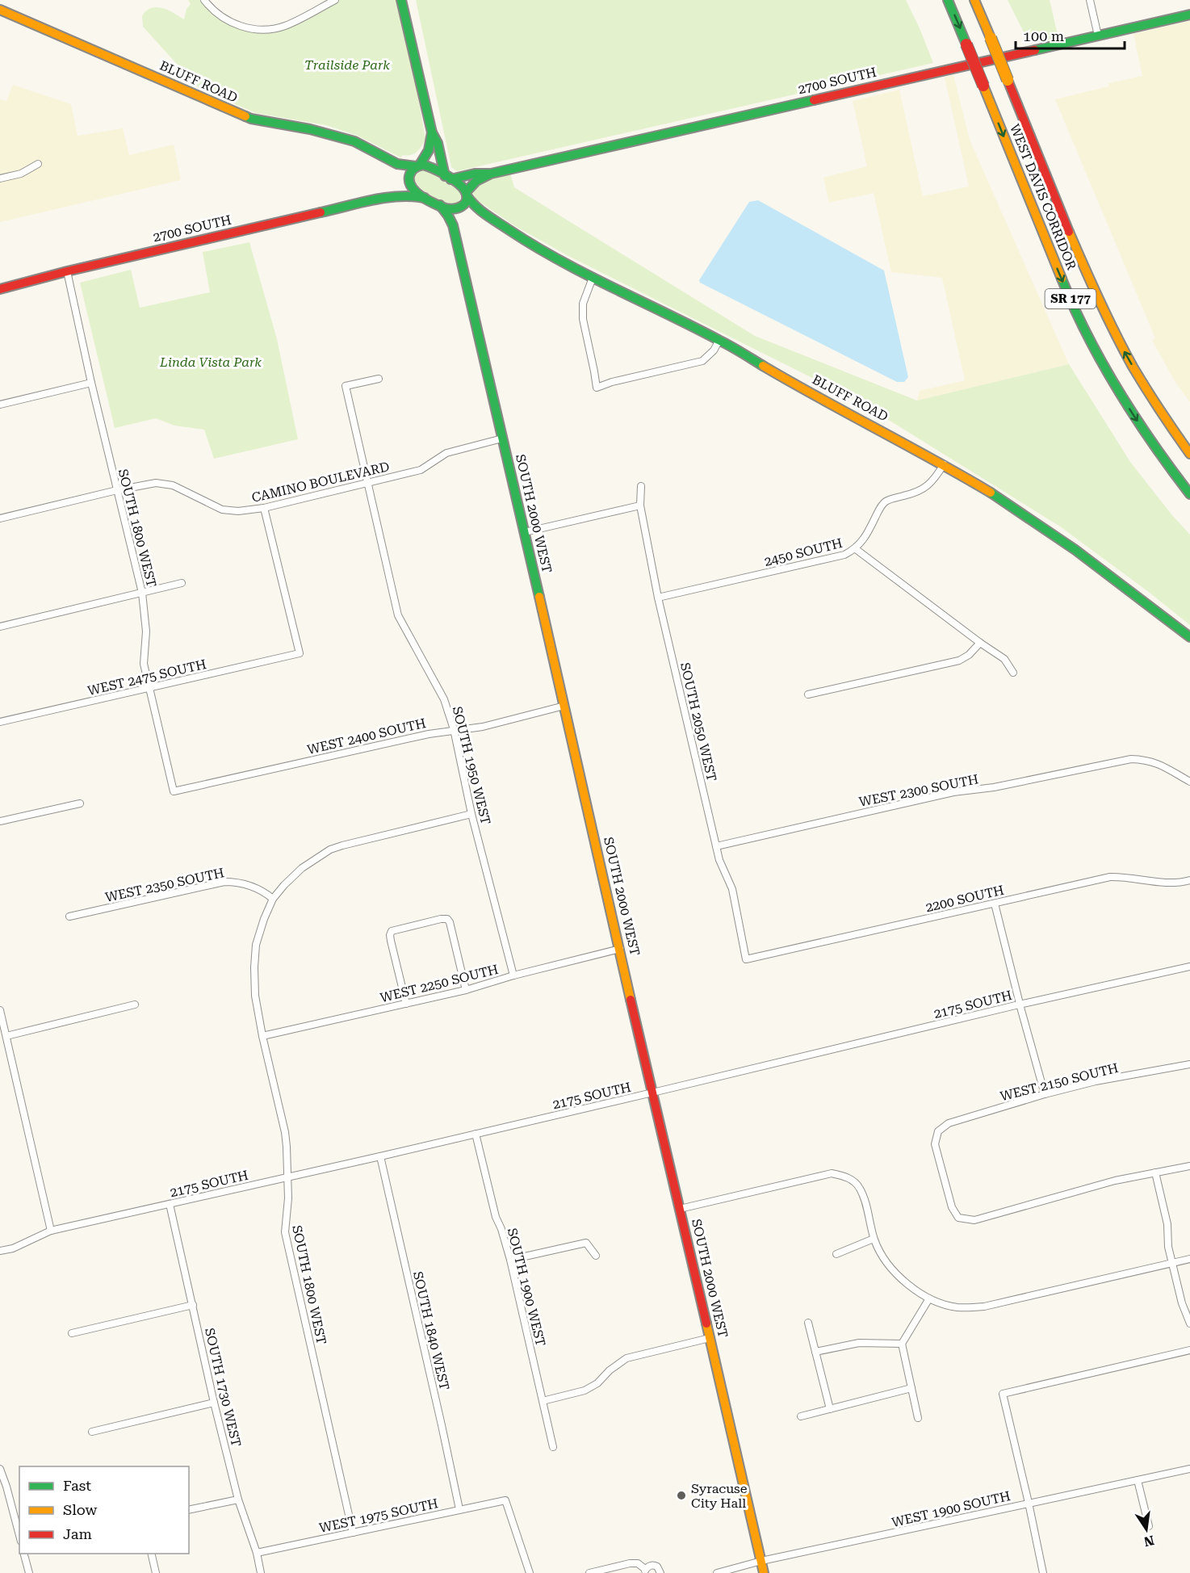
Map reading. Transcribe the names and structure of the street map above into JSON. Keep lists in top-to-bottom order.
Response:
{
  "streets": {
    "main road": [
      "2700 SOUTH",
      "BLUFF ROAD",
      "WEST DAVIS CORRIDOR",
      "SR 177",
      "SOUTH 2000 WEST"
    ],
    "street": [
      "CAMINO BOULEVARD",
      "SOUTH 1800 WEST",
      "2450 SOUTH",
      "WEST 2475 SOUTH",
      "SOUTH 2050 WEST",
      "WEST 2400 SOUTH",
      "SOUTH 1950 WEST",
      "WEST 2300 SOUTH",
      "WEST 2350 SOUTH",
      "2200 SOUTH",
      "WEST 2250 SOUTH",
      "2175 SOUTH",
      "WEST 2150 SOUTH",
      "SOUTH 1900 WEST",
      "SOUTH 1840 WEST",
      "SOUTH 1730 WEST",
      "WEST 1900 SOUTH",
      "WEST 1975 SOUTH"
    ]
  },
  "crossings": [
    ["2700 SOUTH", "BLUFF ROAD"],
    ["2700 SOUTH", "SOUTH 1800 WEST"],
    ["BLUFF ROAD", "SOUTH 2000 WEST"],
    ["BLUFF ROAD", "2450 SOUTH"],
    ["CAMINO BOULEVARD", "SOUTH 2000 WEST"],
    ["CAMINO BOULEVARD", "SOUTH 1800 WEST"],
    ["CAMINO BOULEVARD", "WEST 2475 SOUTH"],
    ["CAMINO BOULEVARD", "SOUTH 1950 WEST"],
    ["SOUTH 2000 WEST", "WEST 2400 SOUTH"],
    ["SOUTH 2000 WEST", "WEST 2250 SOUTH"],
    ["SOUTH 2000 WEST", "2175 SOUTH"],
    ["SOUTH 2000 WEST", "WEST 1900 SOUTH"],
    ["SOUTH 1800 WEST", "WEST 2475 SOUTH"],
    ["SOUTH 1800 WEST", "WEST 2400 SOUTH"],
    ["SOUTH 1800 WEST", "WEST 2350 SOUTH"],
    ["SOUTH 1800 WEST", "WEST 2250 SOUTH"],
    ["SOUTH 1800 WEST", "2175 SOUTH"],
    ["SOUTH 1800 WEST", "WEST 1975 SOUTH"],
    ["2450 SOUTH", "SOUTH 2050 WEST"],
    ["SOUTH 2050 WEST", "WEST 2300 SOUTH"],
    ["SOUTH 2050 WEST", "2200 SOUTH"],
    ["WEST 2400 SOUTH", "SOUTH 1950 WEST"],
    ["SOUTH 1950 WEST", "WEST 2250 SOUTH"],
    ["2175 SOUTH", "SOUTH 1900 WEST"],
    ["2175 SOUTH", "SOUTH 1840 WEST"],
    ["2175 SOUTH", "SOUTH 1730 WEST"],
    ["SOUTH 1840 WEST", "WEST 1975 SOUTH"],
    ["SOUTH 1730 WEST", "WEST 1975 SOUTH"]
  ],
  "parks": ["Trailside Park", "Linda Vista Park"],
  "places": ["Syracuse City Hall"],
  "legend": ["Fast", "Slow", "Jam"],
  "scale_bar": "100 m",
  "north": "bottom"
}
